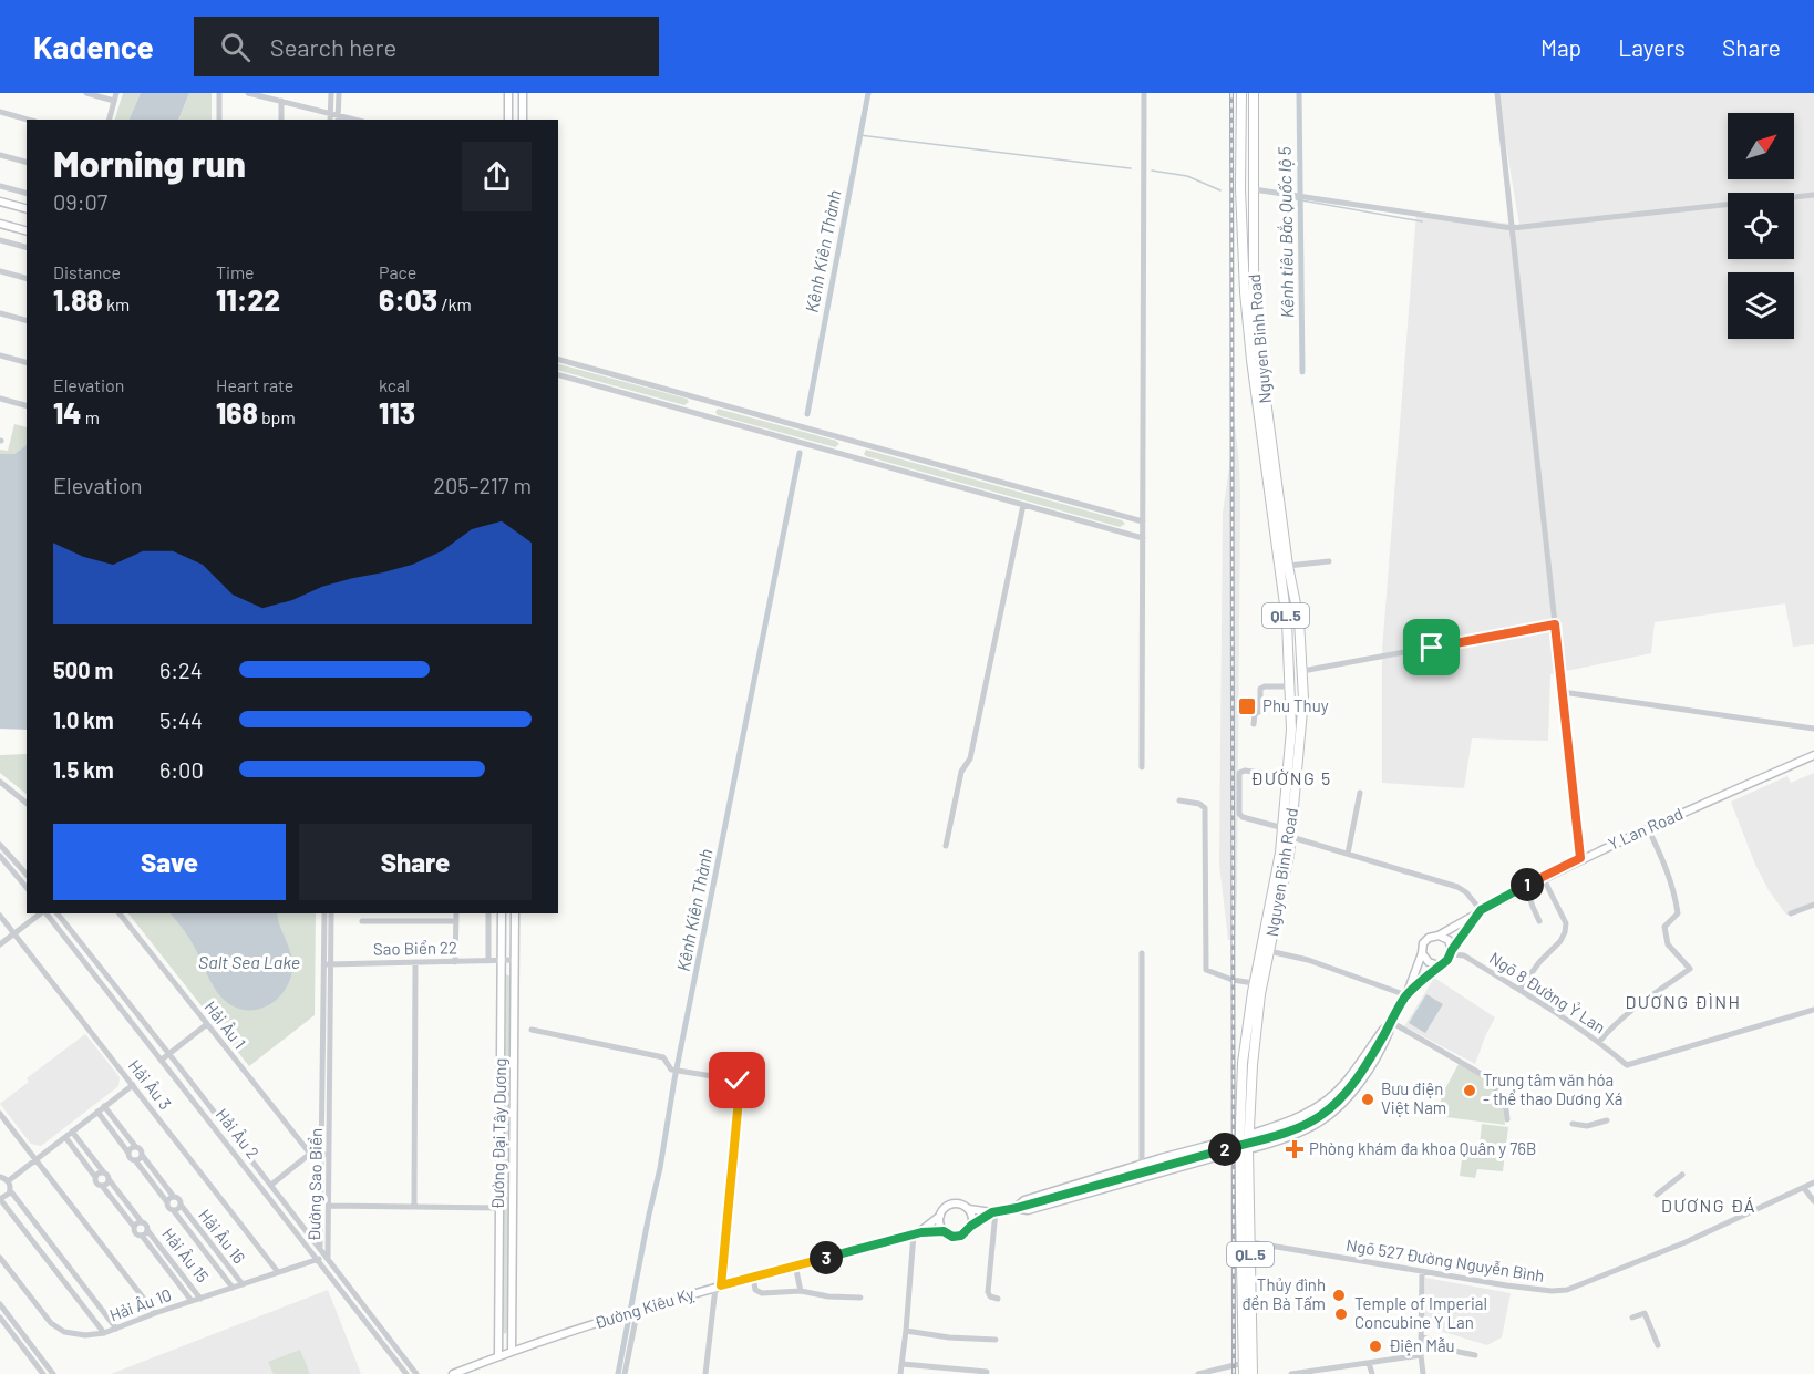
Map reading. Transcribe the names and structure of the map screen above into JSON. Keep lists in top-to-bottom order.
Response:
{
  "streets": {
    "highway": ["Nguyen Binh Road", "QL.5"],
    "main road": ["Y Lan Road", "Đường Đại Tây Dương", "Đường Kiêu Kỵ"],
    "street": [
      "Sao Biển 22",
      "Ngõ 8 Đường Ỷ Lan",
      "Hải Âu 1",
      "Hải Âu 3",
      "Hải Âu 2",
      "Đường Sao Biển",
      "Hải Âu 16",
      "Hải Âu 15",
      "Ngõ 527 Đường Nguyễn Bình",
      "Hải Âu 10"
    ]
  },
  "crossings": [
    ["Nguyen Binh Road", "Ngõ 527 Đường Nguyễn Bình"],
    ["Y Lan Road", "Ngõ 8 Đường Ỷ Lan"],
    ["Sao Biển 22", "Đường Đại Tây Dương"],
    ["Sao Biển 22", "Đường Sao Biển"],
    ["Hải Âu 3", "Hải Âu 10"],
    ["Hải Âu 2", "Đường Sao Biển"],
    ["Hải Âu 2", "Hải Âu 10"],
    ["Đường Đại Tây Dương", "Đường Kiêu Kỵ"],
    ["Đường Sao Biển", "Hải Âu 10"],
    ["Hải Âu 16", "Hải Âu 10"],
    ["Hải Âu 15", "Hải Âu 10"]
  ],
  "districts": ["ĐƯỜNG 5", "DƯƠNG ĐÌNH", "DƯƠNG ĐÁ"],
  "water": ["Kênh tiêu Bắc Quốc lộ 5", "Kênh Kiên Thành", "Salt Sea Lake"],
  "places": {
    "transit": ["Phu Thuy"],
    "other": [
      "Trung tâm văn hóa - thể thao Dương Xá",
      "Bưu điện Việt Nam",
      "Thủy đình đền Bà Tấm",
      "Temple of Imperial Concubine Y Lan",
      "Điện Mẫu"
    ],
    "health": ["Phòng khám đa khoa Quân y 76B"]
  },
  "north": "top right",
  "page": {
    "header": "Kadence",
    "search": "Search here",
    "nav": ["Map", "Layers", "Share"],
    "heading": ["Morning run", "09:07"],
    "stats": [
      ["Distance", "1.88 km"],
      ["Time", "11:22"],
      ["Pace", "6:03 /km"],
      ["Elevation", "14 m"],
      ["Heart rate", "168 bpm"],
      ["kcal", "113"]
    ],
    "chart": ["Elevation", "205–217 m"],
    "list": [
      {
        "name": "500 m",
        "note": "6:24"
      },
      {
        "name": "1.0 km",
        "note": "5:44"
      },
      {
        "name": "1.5 km",
        "note": "6:00"
      }
    ],
    "buttons": ["Save", "Share"],
    "pins": ["1", "2", "3"]
  }
}
